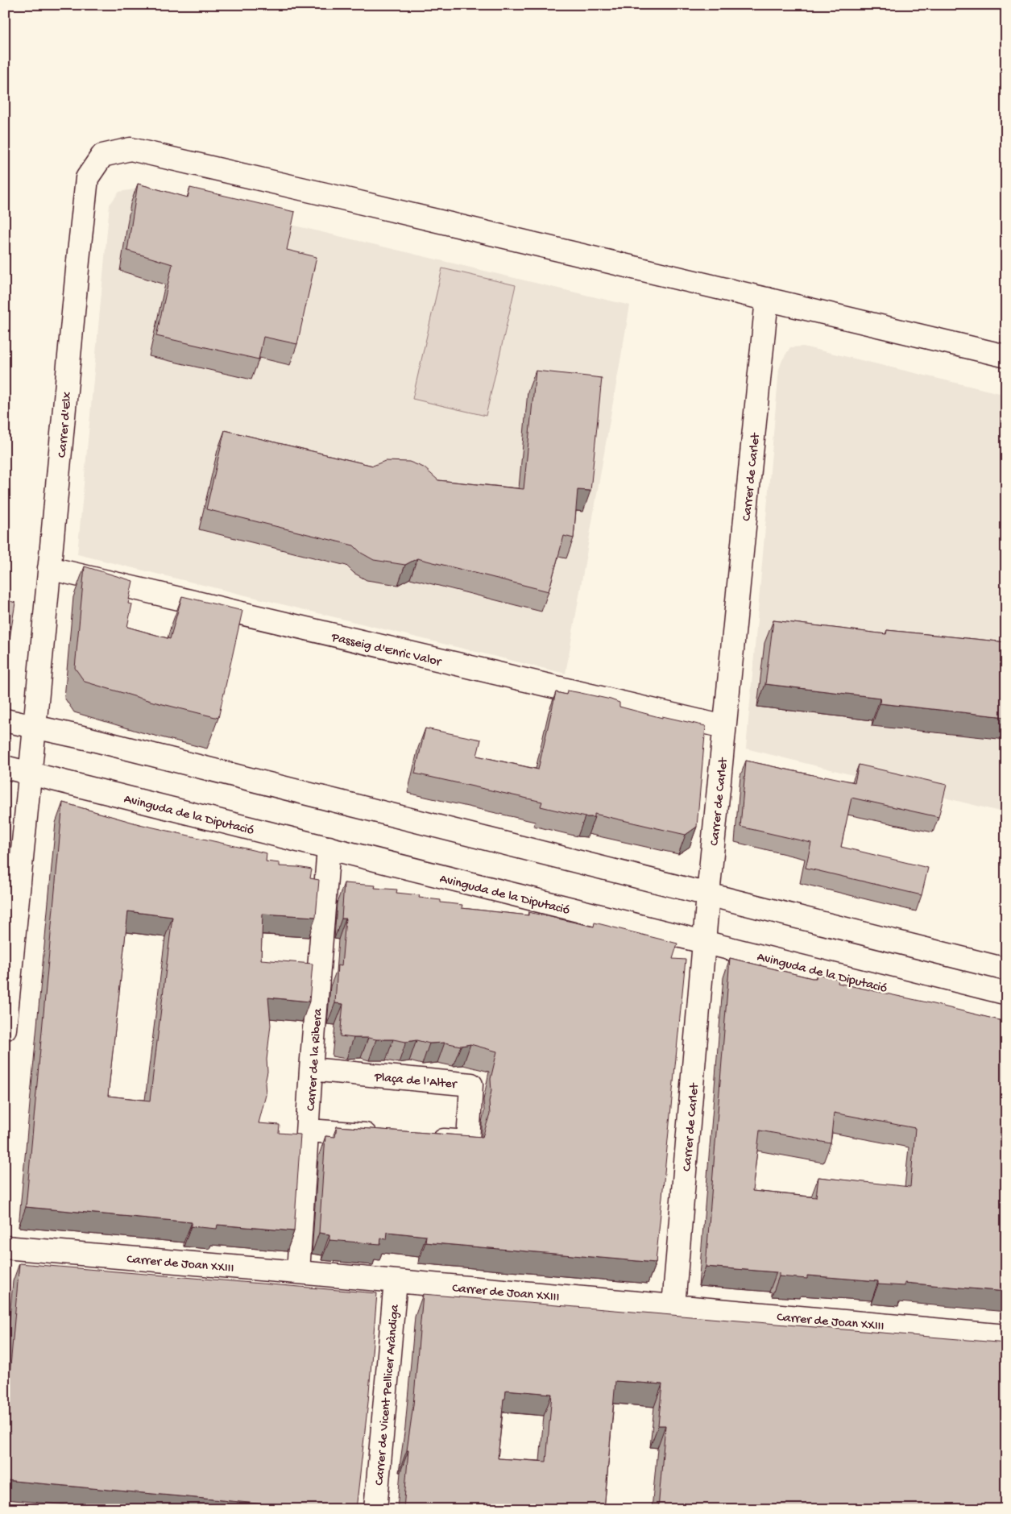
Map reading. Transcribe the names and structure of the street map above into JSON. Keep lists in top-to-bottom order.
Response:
{
  "streets": {
    "street": [
      "Carrer d'Elx",
      "Carrer de Carlet",
      "Passeig d'Enric Valor",
      "Avinguda de la Diputació",
      "Carrer de la Ribera",
      "Plaça de l'Alter",
      "Carrer de Joan XXIII",
      "Carrer de Vicent Pellicer Aràndiga"
    ]
  },
  "crossings": [
    ["Carrer d'Elx", "Carrer de Carlet"],
    ["Carrer d'Elx", "Passeig d'Enric Valor"],
    ["Carrer d'Elx", "Avinguda de la Diputació"],
    ["Carrer de Carlet", "Passeig d'Enric Valor"],
    ["Carrer de Carlet", "Avinguda de la Diputació"],
    ["Carrer de Carlet", "Carrer de Joan XXIII"],
    ["Avinguda de la Diputació", "Carrer de la Ribera"],
    ["Carrer de la Ribera", "Plaça de l'Alter"],
    ["Carrer de la Ribera", "Carrer de Joan XXIII"],
    ["Carrer de Joan XXIII", "Carrer de Vicent Pellicer Aràndiga"]
  ]
}
